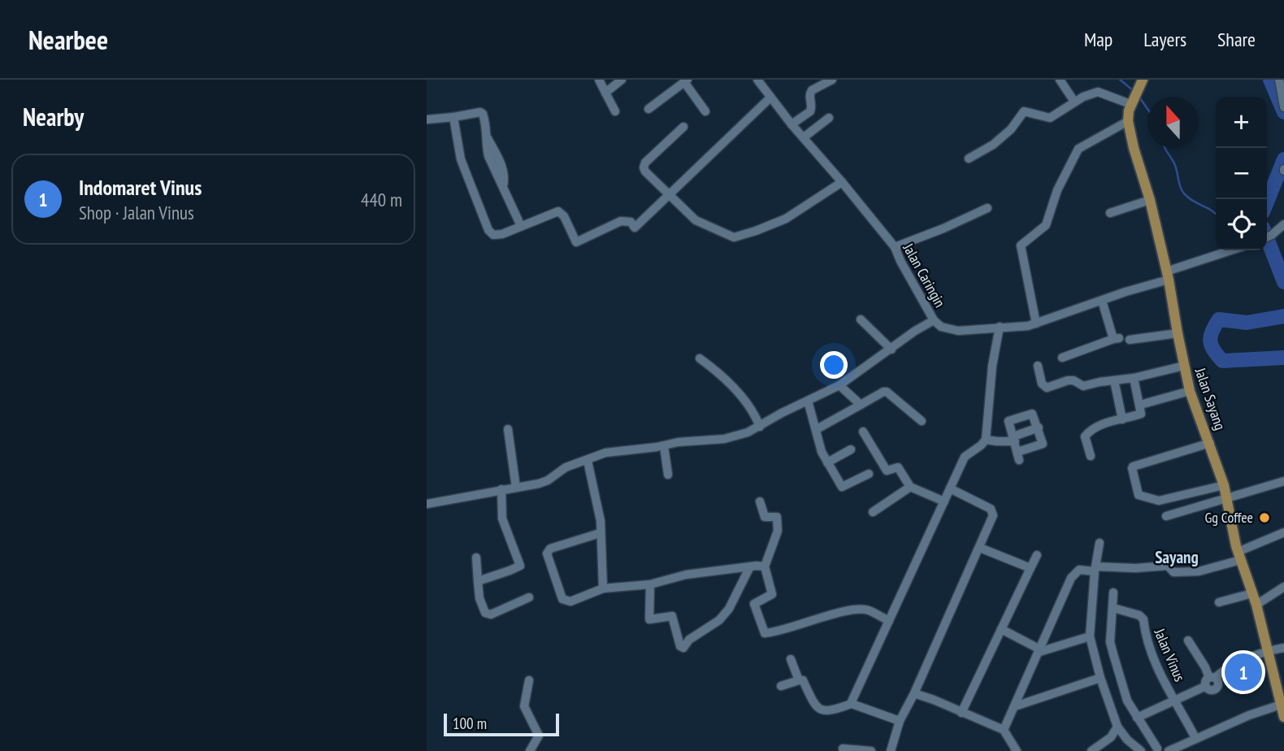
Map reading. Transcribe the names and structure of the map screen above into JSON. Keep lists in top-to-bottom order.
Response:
{
  "streets": {
    "main road": ["Jalan Sayang"],
    "street": ["Jalan Caringin", "Jalan Vinus"]
  },
  "crossings": [
    ["Jalan Caringin", "Jalan Sayang"]
  ],
  "districts": ["Sayang"],
  "places": ["Gg Coffee"],
  "scale_bar": "100 m",
  "north": "top",
  "page": {
    "header": "Nearbee",
    "nav": ["Map", "Layers", "Share"],
    "heading": "Nearby",
    "map_buttons": ["+", "−"],
    "list": [
      {
        "mark": "1",
        "name": "Indomaret Vinus",
        "note": "Shop · Jalan Vinus",
        "value": "440 m"
      }
    ],
    "pins": "1",
    "scale": "100 m"
  }
}
